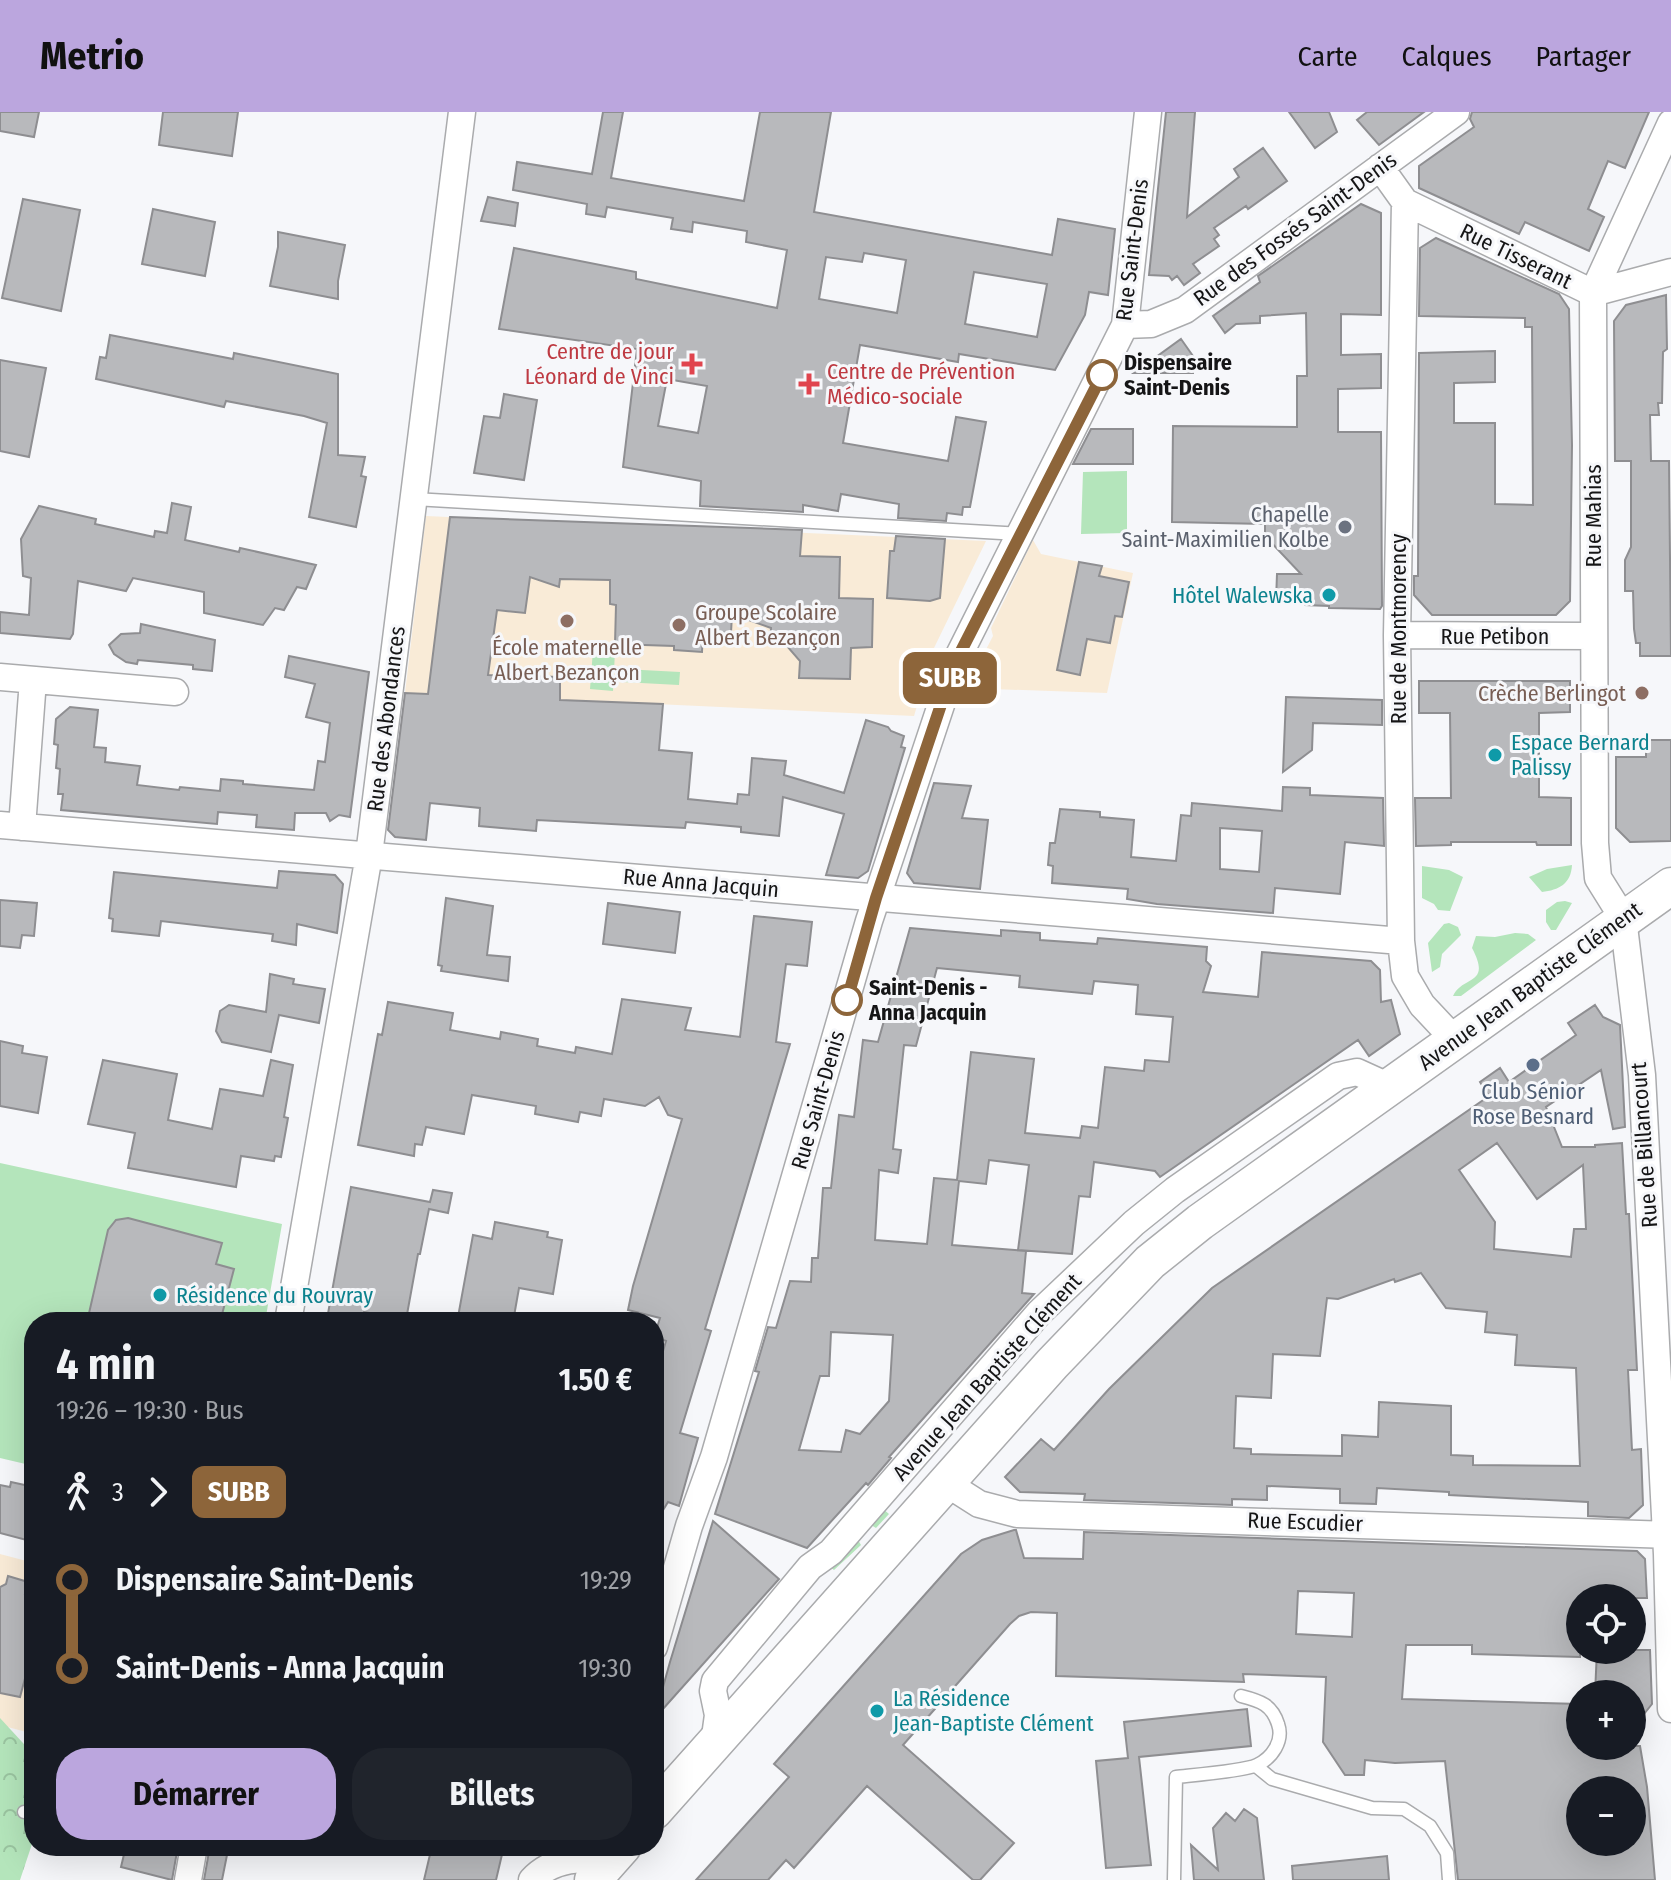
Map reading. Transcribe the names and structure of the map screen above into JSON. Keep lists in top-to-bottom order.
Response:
{
  "streets": {
    "main road": ["Avenue Jean Baptiste Clément"],
    "street": [
      "Rue des Fossés Saint-Denis",
      "Rue Saint-Denis",
      "Rue Tisserant",
      "Rue Mahias",
      "Rue de Montmorency",
      "Rue Petibon",
      "Rue des Abondances",
      "Rue Anna Jacquin",
      "Rue de Billancourt",
      "Rue Escudier"
    ]
  },
  "crossings": [
    ["Rue des Fossés Saint-Denis", "Rue Saint-Denis"],
    ["Rue des Fossés Saint-Denis", "Rue Tisserant"],
    ["Rue Saint-Denis", "Rue Anna Jacquin"],
    ["Rue Tisserant", "Rue Mahias"],
    ["Rue Tisserant", "Rue de Montmorency"],
    ["Rue Mahias", "Rue Petibon"],
    ["Rue Mahias", "Avenue Jean Baptiste Clément"],
    ["Rue Mahias", "Rue de Billancourt"],
    ["Rue de Montmorency", "Rue Petibon"],
    ["Rue de Montmorency", "Rue Anna Jacquin"],
    ["Rue de Montmorency", "Avenue Jean Baptiste Clément"],
    ["Rue des Abondances", "Rue Anna Jacquin"],
    ["Avenue Jean Baptiste Clément", "Rue de Billancourt"],
    ["Avenue Jean Baptiste Clément", "Rue Escudier"],
    ["Rue de Billancourt", "Rue Escudier"]
  ],
  "places": {
    "health": ["Centre de jour Léonard de Vinci", "Centre de Prévention Médico-sociale"],
    "other": [
      "Dispensaire Saint-Denis",
      "Chapelle Saint-Maximilien Kolbe",
      "Hôtel Walewska",
      "École maternelle Albert Bezançon",
      "Groupe Scolaire Albert Bezançon",
      "Crèche Berlingot",
      "Espace Bernard Palissy",
      "Saint-Denis - Anna Jacquin",
      "Club Sénior Rose Besnard",
      "Résidence du Rouvray",
      "La Résidence Jean-Baptiste Clément"
    ]
  },
  "lines": ["bus line SUBB"],
  "page": {
    "header": "Metrio",
    "nav": ["Carte", "Calques", "Partager"],
    "on_map": "SUBB",
    "heading": ["4 min", "19:26 – 19:30 · Bus", "1.50 €"],
    "legs": ["3", "SUBB"],
    "list": [
      {
        "name": "Dispensaire Saint-Denis",
        "value": "19:29"
      },
      {
        "name": "Saint-Denis - Anna Jacquin",
        "value": "19:30"
      }
    ],
    "map_buttons": ["+", "−"],
    "buttons": ["Démarrer", "Billets"]
  }
}
